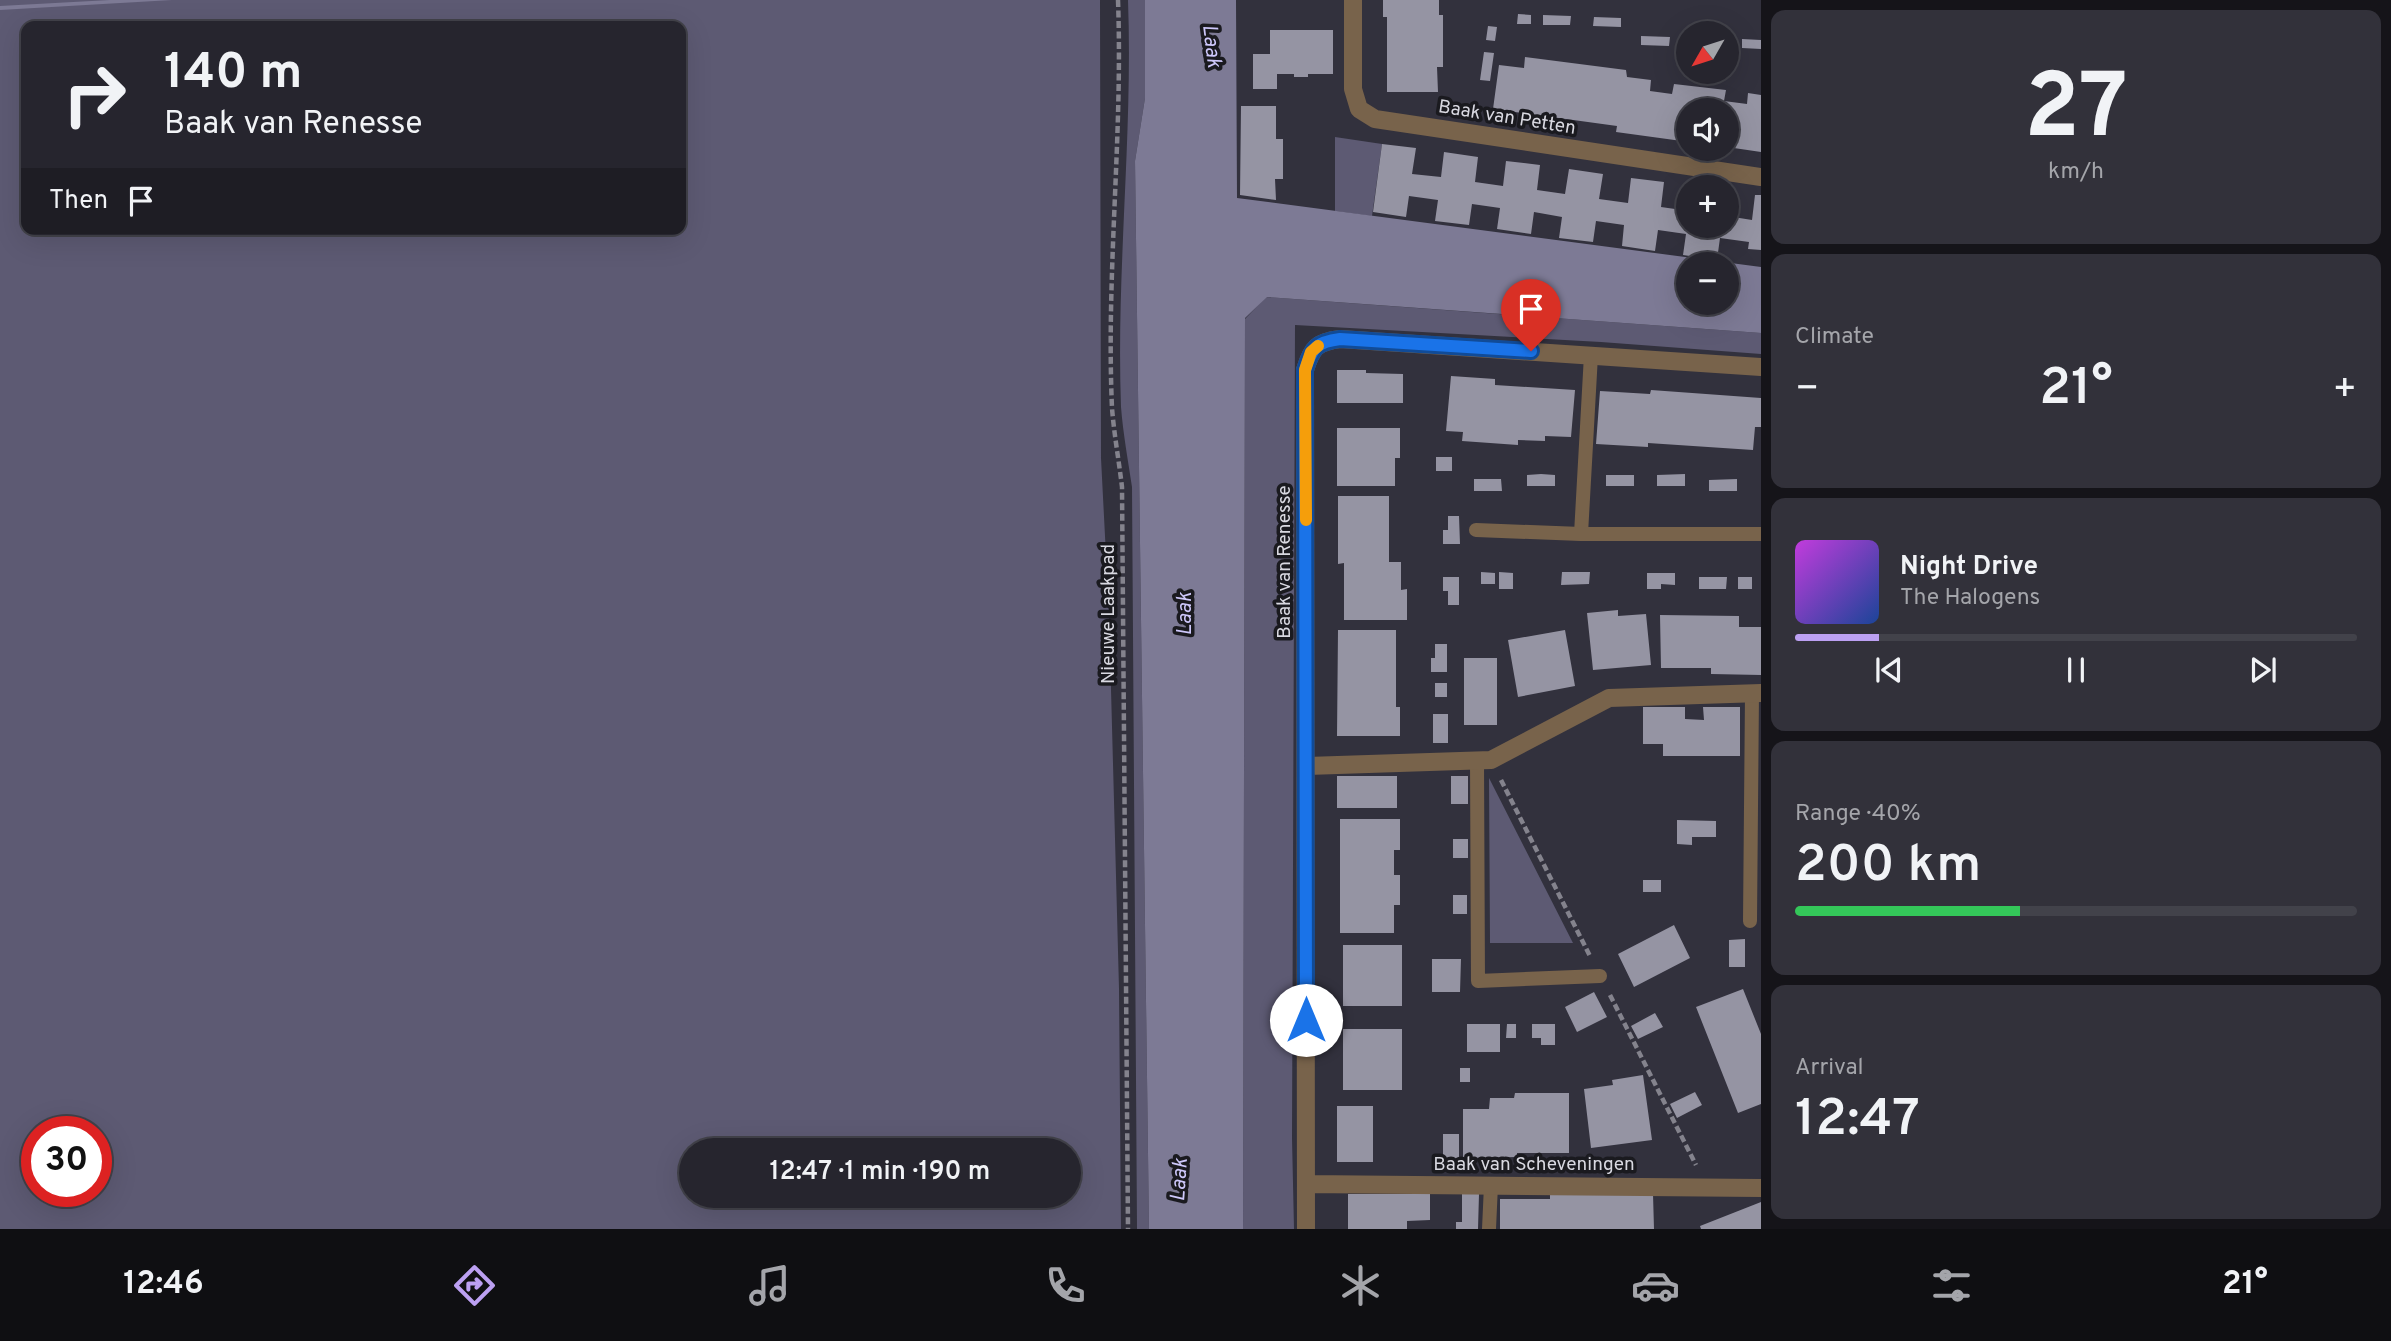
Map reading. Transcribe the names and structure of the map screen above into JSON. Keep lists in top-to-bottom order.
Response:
{
  "streets": {
    "street": ["Baak van Petten", "Baak van Renesse", "Baak van Scheveningen"],
    "path": ["Nieuwe Laakpad"]
  },
  "crossings": [
    ["Baak van Renesse", "Baak van Scheveningen"]
  ],
  "water": ["Laak"],
  "north": "bottom left",
  "page": {
    "tile": [
      ["27", "km/h"],
      "Climate",
      ["Range · 40%", "200 km"],
      ["Arrival", "12:47"]
    ],
    "map_buttons": ["+", "−"],
    "turn": ["140 m", "Baak van Renesse"],
    "then": "Then",
    "heat": ["−", "21°", "+"],
    "song": ["Night Drive", "The Halogens"],
    "limit": "30",
    "trip": "12:47 · 1 min · 190 m",
    "tabs": ["12:46", "21°"]
  }
}
